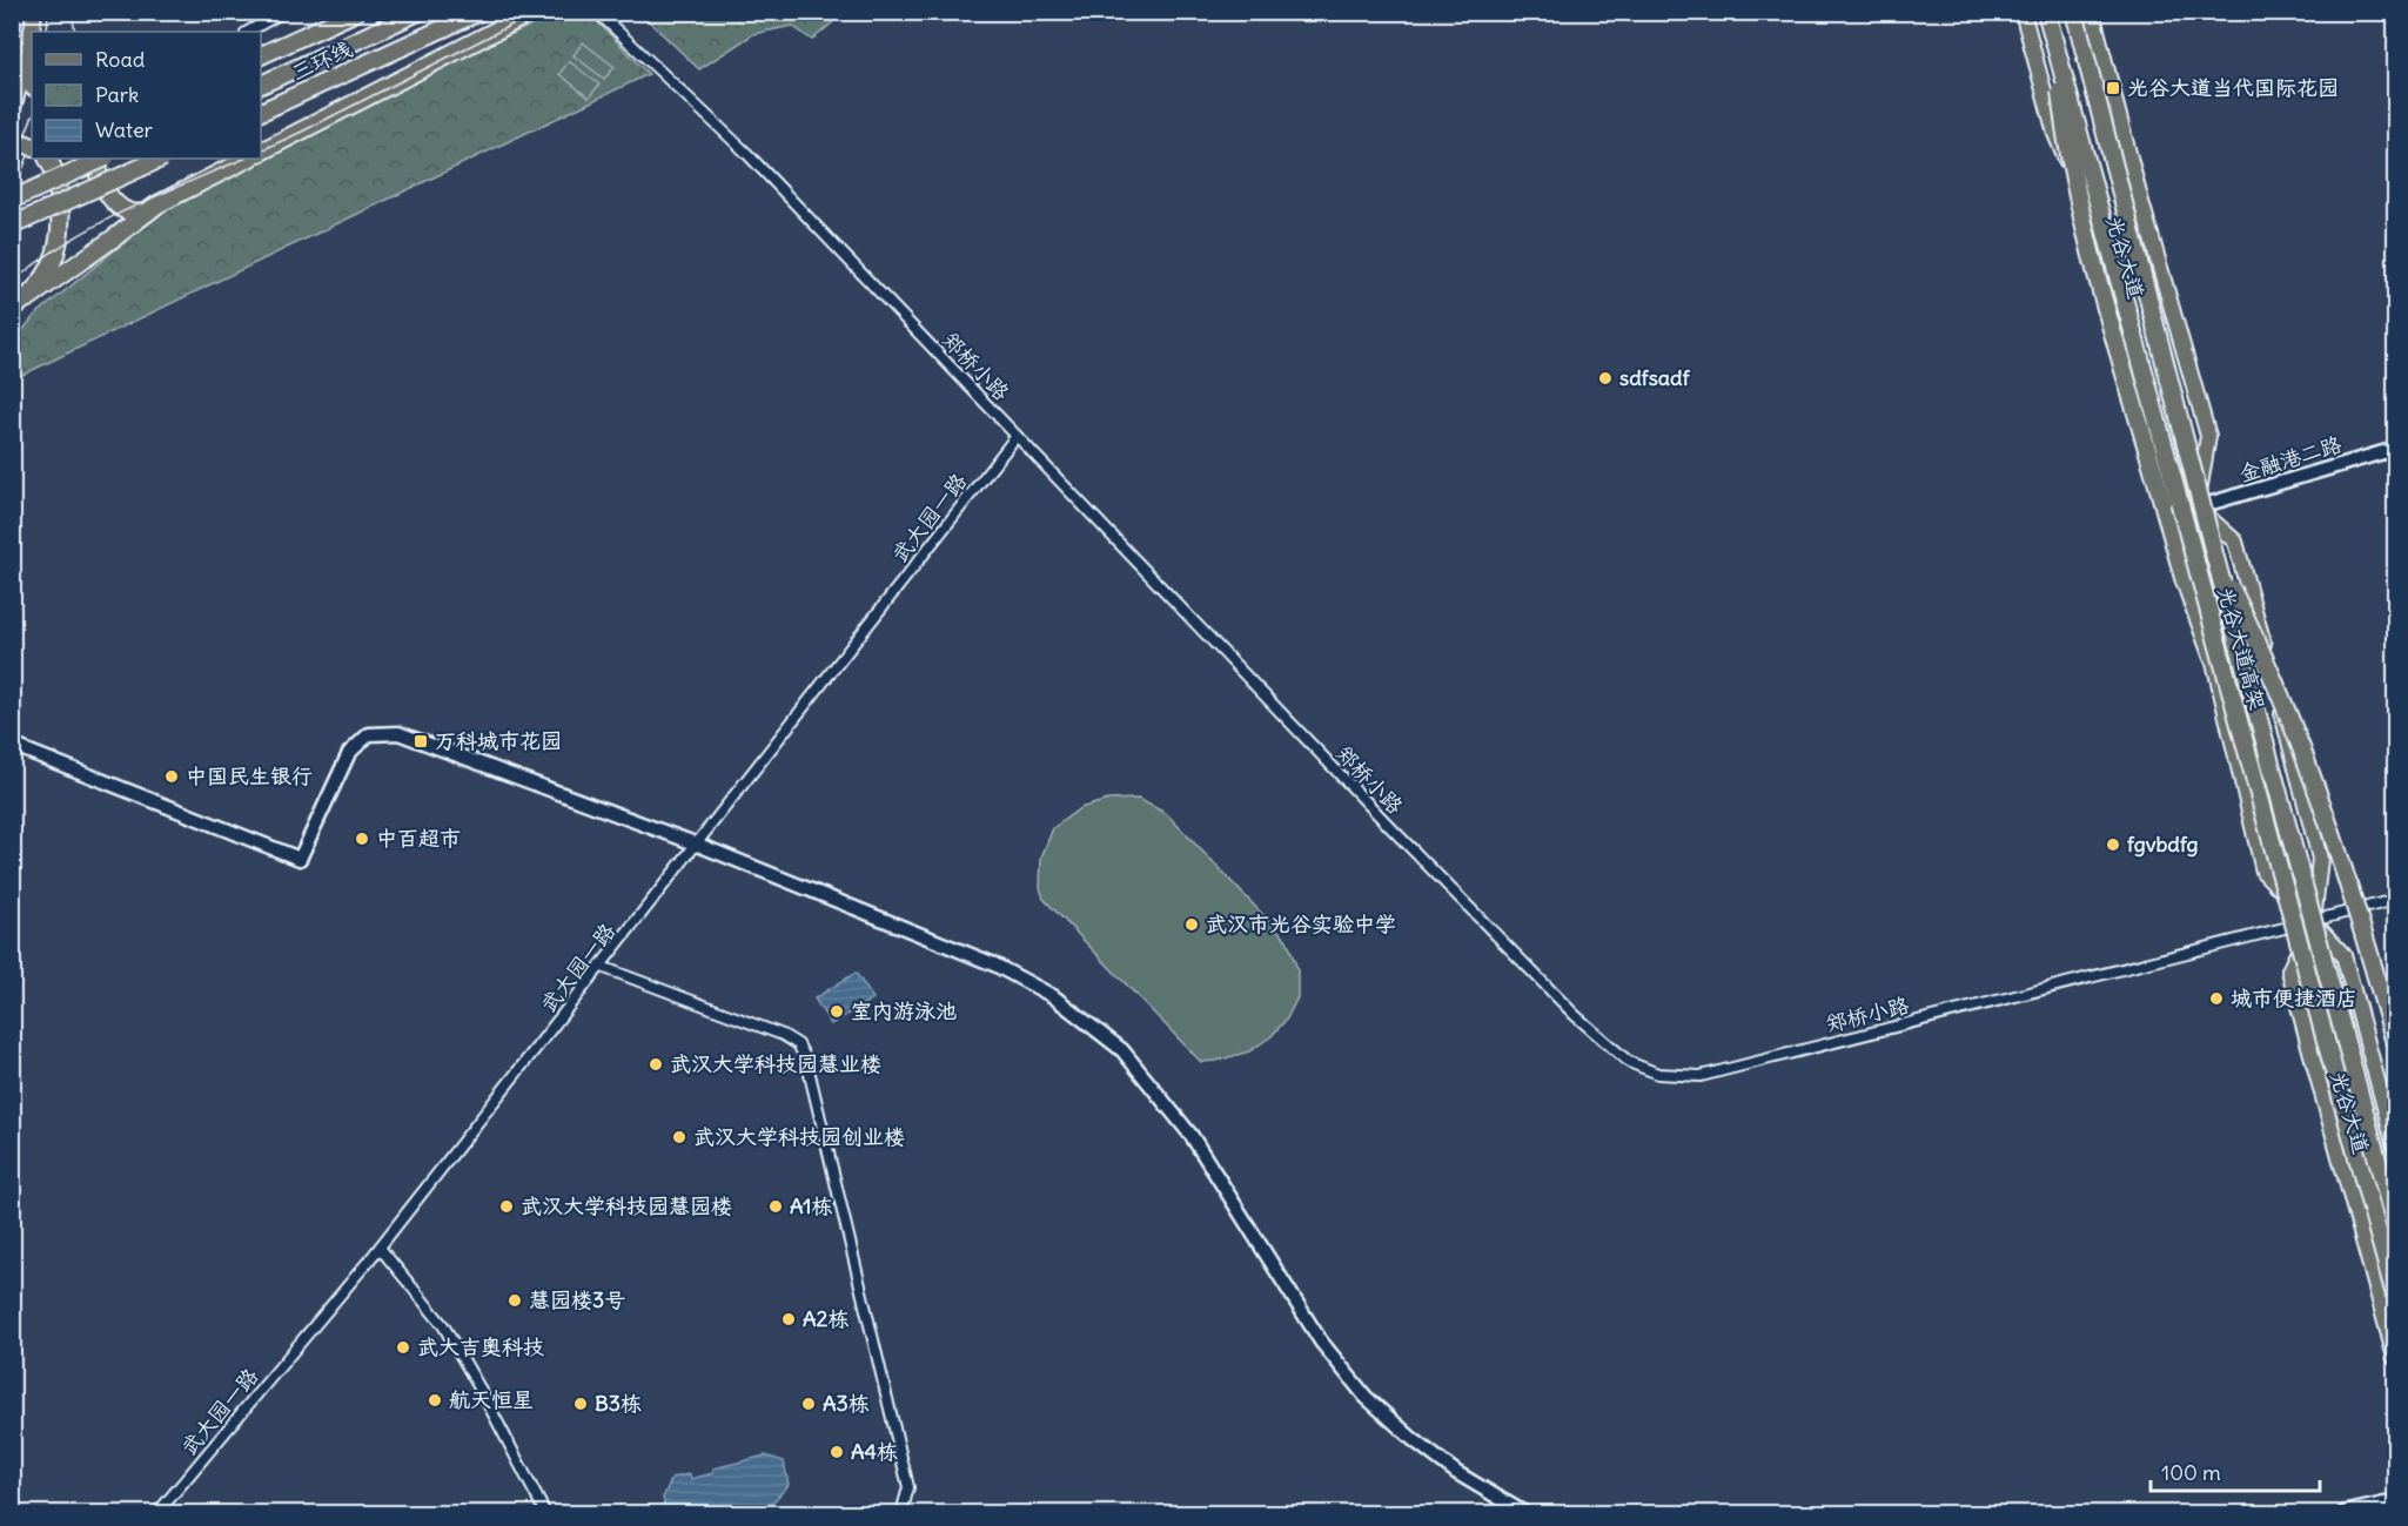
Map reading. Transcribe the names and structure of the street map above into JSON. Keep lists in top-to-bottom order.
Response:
{
  "streets": {
    "highway": ["三环线", "光谷大道高架"],
    "main road": ["光谷大道"],
    "street": ["郑桥小路", "金融港二路", "武大园一路"]
  },
  "crossings": [
    ["光谷大道", "郑桥小路"],
    ["光谷大道", "金融港二路"],
    ["郑桥小路", "武大园一路"]
  ],
  "places": {
    "transit": ["光谷大道当代国际花园", "万科城市花园"],
    "other": [
      "sdfsadf",
      "中国民生银行",
      "中百超市",
      "fgvbdfg",
      "武汉市光谷实验中学",
      "城市便捷酒店",
      "室内游泳池",
      "武汉大学科技园慧业楼",
      "武汉大学科技园创业楼",
      "武汉大学科技园慧园楼",
      "A1栋",
      "慧园楼3号",
      "A2栋",
      "武大吉奥科技",
      "航天恒星",
      "B3栋",
      "A3栋",
      "A4栋"
    ]
  },
  "legend": ["Road", "Park", "Water"],
  "scale_bar": "100 m"
}
